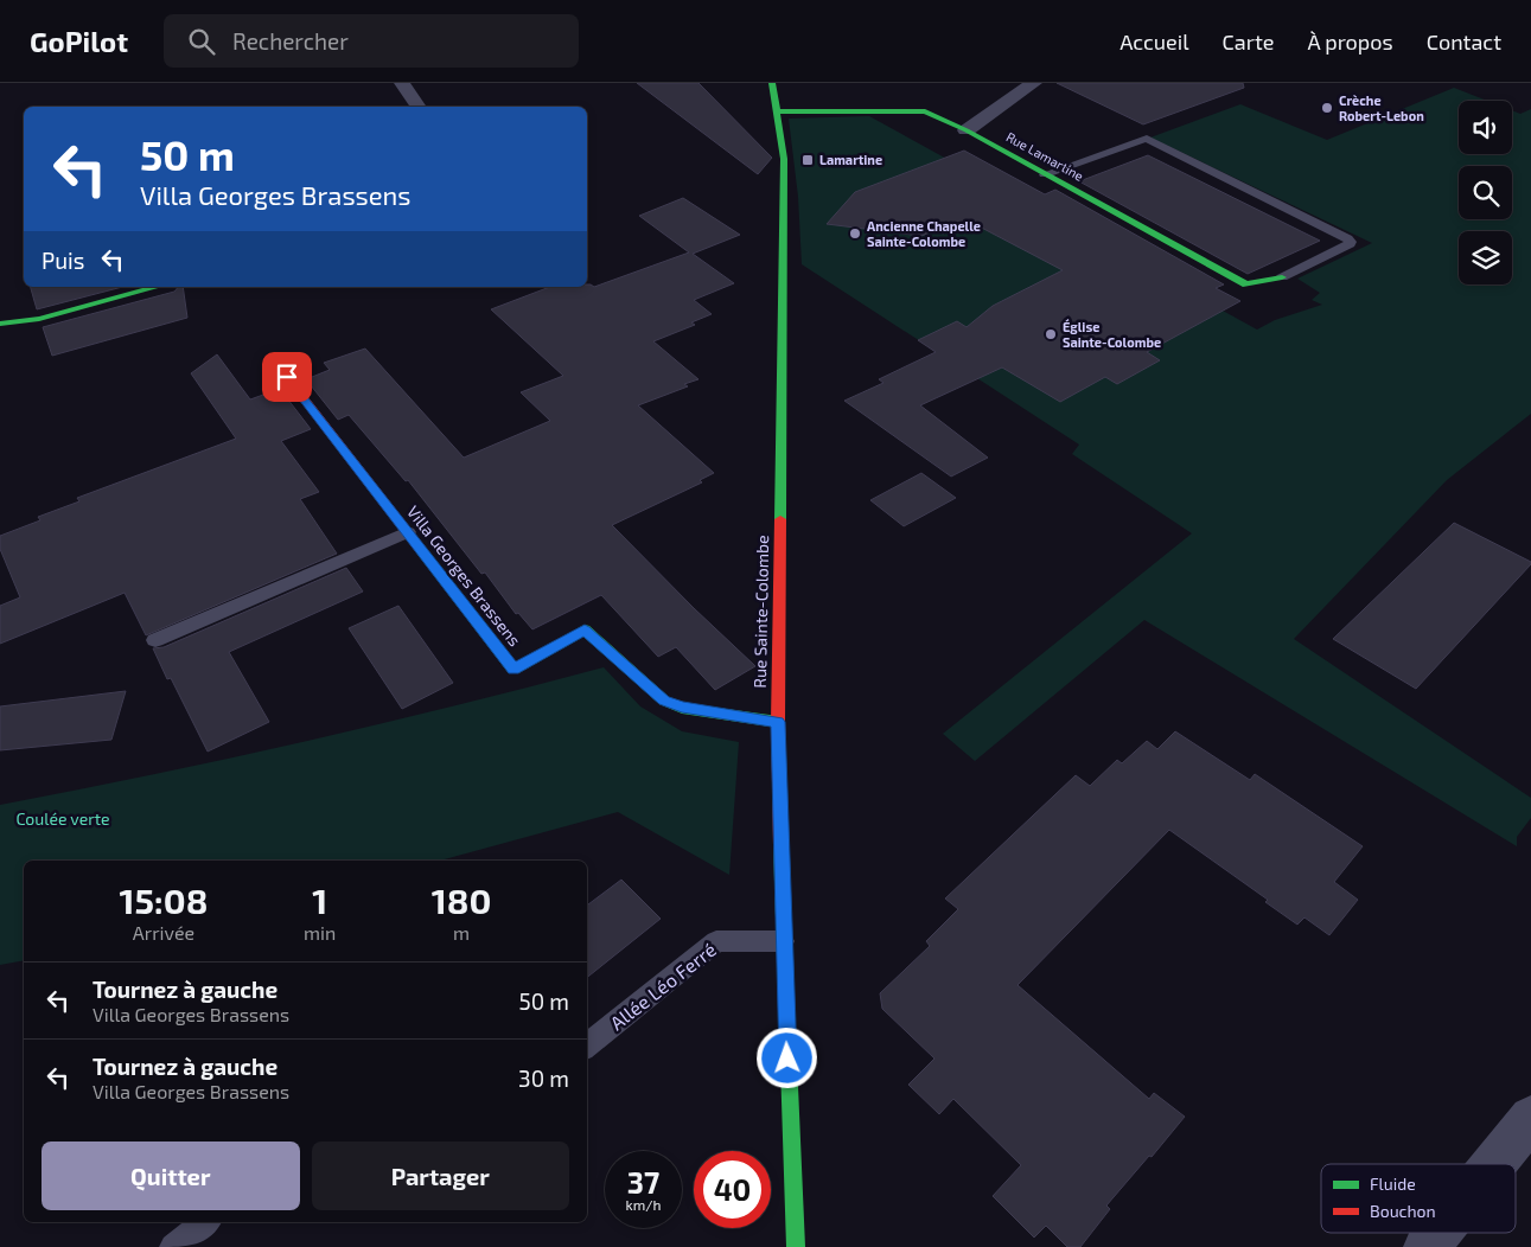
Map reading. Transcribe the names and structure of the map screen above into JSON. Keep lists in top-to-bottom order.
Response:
{
  "streets": {
    "street": ["Rue Lamartine", "Villa Georges Brassens", "Rue Sainte-Colombe"],
    "lane": ["Allée Léo Ferré"]
  },
  "crossings": [
    ["Rue Lamartine", "Rue Sainte-Colombe"],
    ["Villa Georges Brassens", "Rue Sainte-Colombe"],
    ["Rue Sainte-Colombe", "Allée Léo Ferré"]
  ],
  "parks": ["Coulée verte"],
  "places": {
    "other": ["Crèche Robert-Lebon", "Ancienne Chapelle Sainte-Colombe", "Église Sainte-Colombe"],
    "transit": ["Lamartine"]
  },
  "legend": ["Fluide", "Bouchon"],
  "page": {
    "header": "GoPilot",
    "search": "Rechercher",
    "nav": [
      "Accueil",
      "Carte",
      "À propos",
      "Contact"
    ],
    "turn": ["50 m", "Villa Georges Brassens"],
    "then": "Puis",
    "eta": [
      "15:08",
      "Arrivée",
      "1",
      "min",
      "180",
      "m"
    ],
    "list": [
      {
        "name": "Tournez à gauche",
        "note": "Villa Georges Brassens",
        "value": "50 m"
      },
      {
        "name": "Tournez à gauche",
        "note": "Villa Georges Brassens",
        "value": "30 m"
      }
    ],
    "buttons": ["Quitter", "Partager"],
    "speed": "37 km/h",
    "limit": "40"
  }
}
